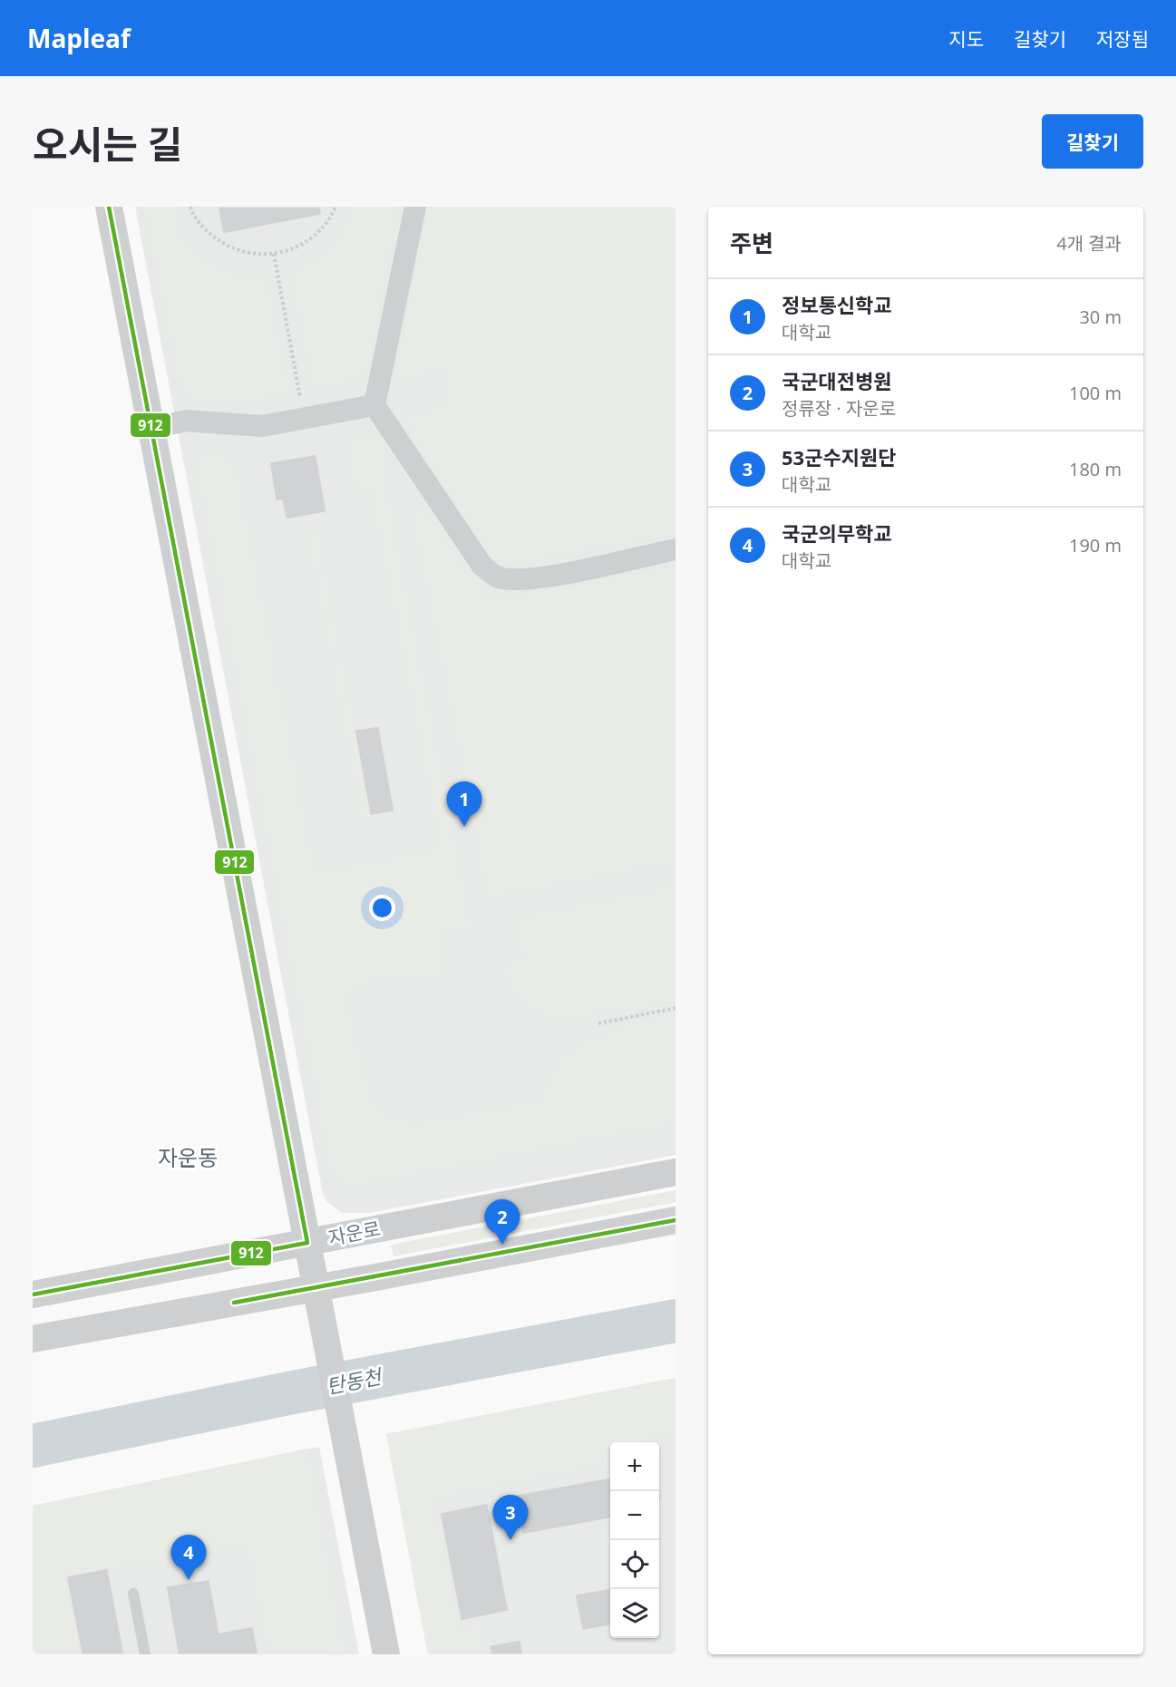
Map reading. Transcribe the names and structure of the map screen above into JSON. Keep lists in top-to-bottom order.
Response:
{
  "streets": {
    "street": ["자운로"]
  },
  "districts": ["자운동"],
  "water": ["탄동천"],
  "lines": ["transit line 912"],
  "page": {
    "header": "Mapleaf",
    "nav": ["지도", "길찾기", "저장됨"],
    "title": "오시는 길",
    "buttons": "길찾기",
    "heading": ["주변", "4개 결과"],
    "list": [
      {
        "mark": "1",
        "name": "정보통신학교",
        "note": "대학교",
        "value": "30 m"
      },
      {
        "mark": "2",
        "name": "국군대전병원",
        "note": "정류장 · 자운로",
        "value": "100 m"
      },
      {
        "mark": "3",
        "name": "53군수지원단",
        "note": "대학교",
        "value": "180 m"
      },
      {
        "mark": "4",
        "name": "국군의무학교",
        "note": "대학교",
        "value": "190 m"
      }
    ],
    "pins": [
      "1",
      "2",
      "3",
      "4"
    ],
    "map_buttons": ["+", "−"]
  }
}
